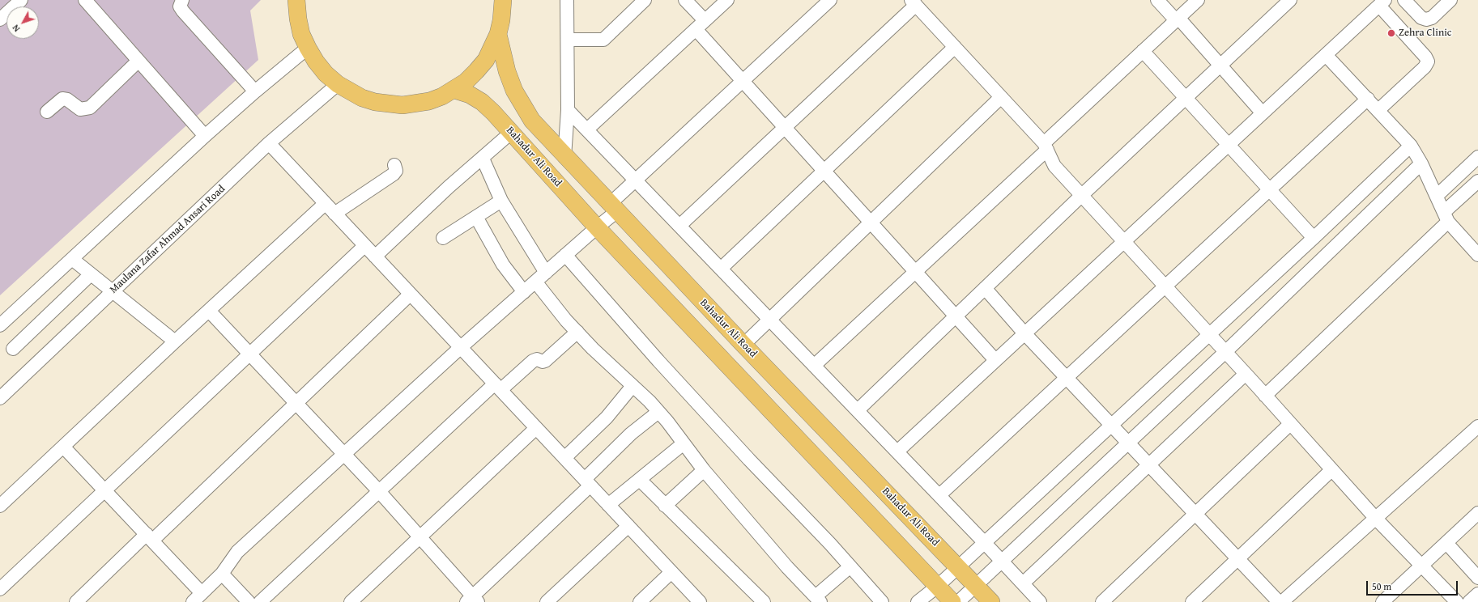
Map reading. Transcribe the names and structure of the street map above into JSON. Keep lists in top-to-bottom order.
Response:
{
  "streets": {
    "main road": ["Bahadur Ali Road"],
    "street": ["Maulana Zafar Ahmad Ansari Road"]
  },
  "places": ["Zehra Clinic"],
  "scale_bar": "50 m",
  "north": "bottom left"
}
